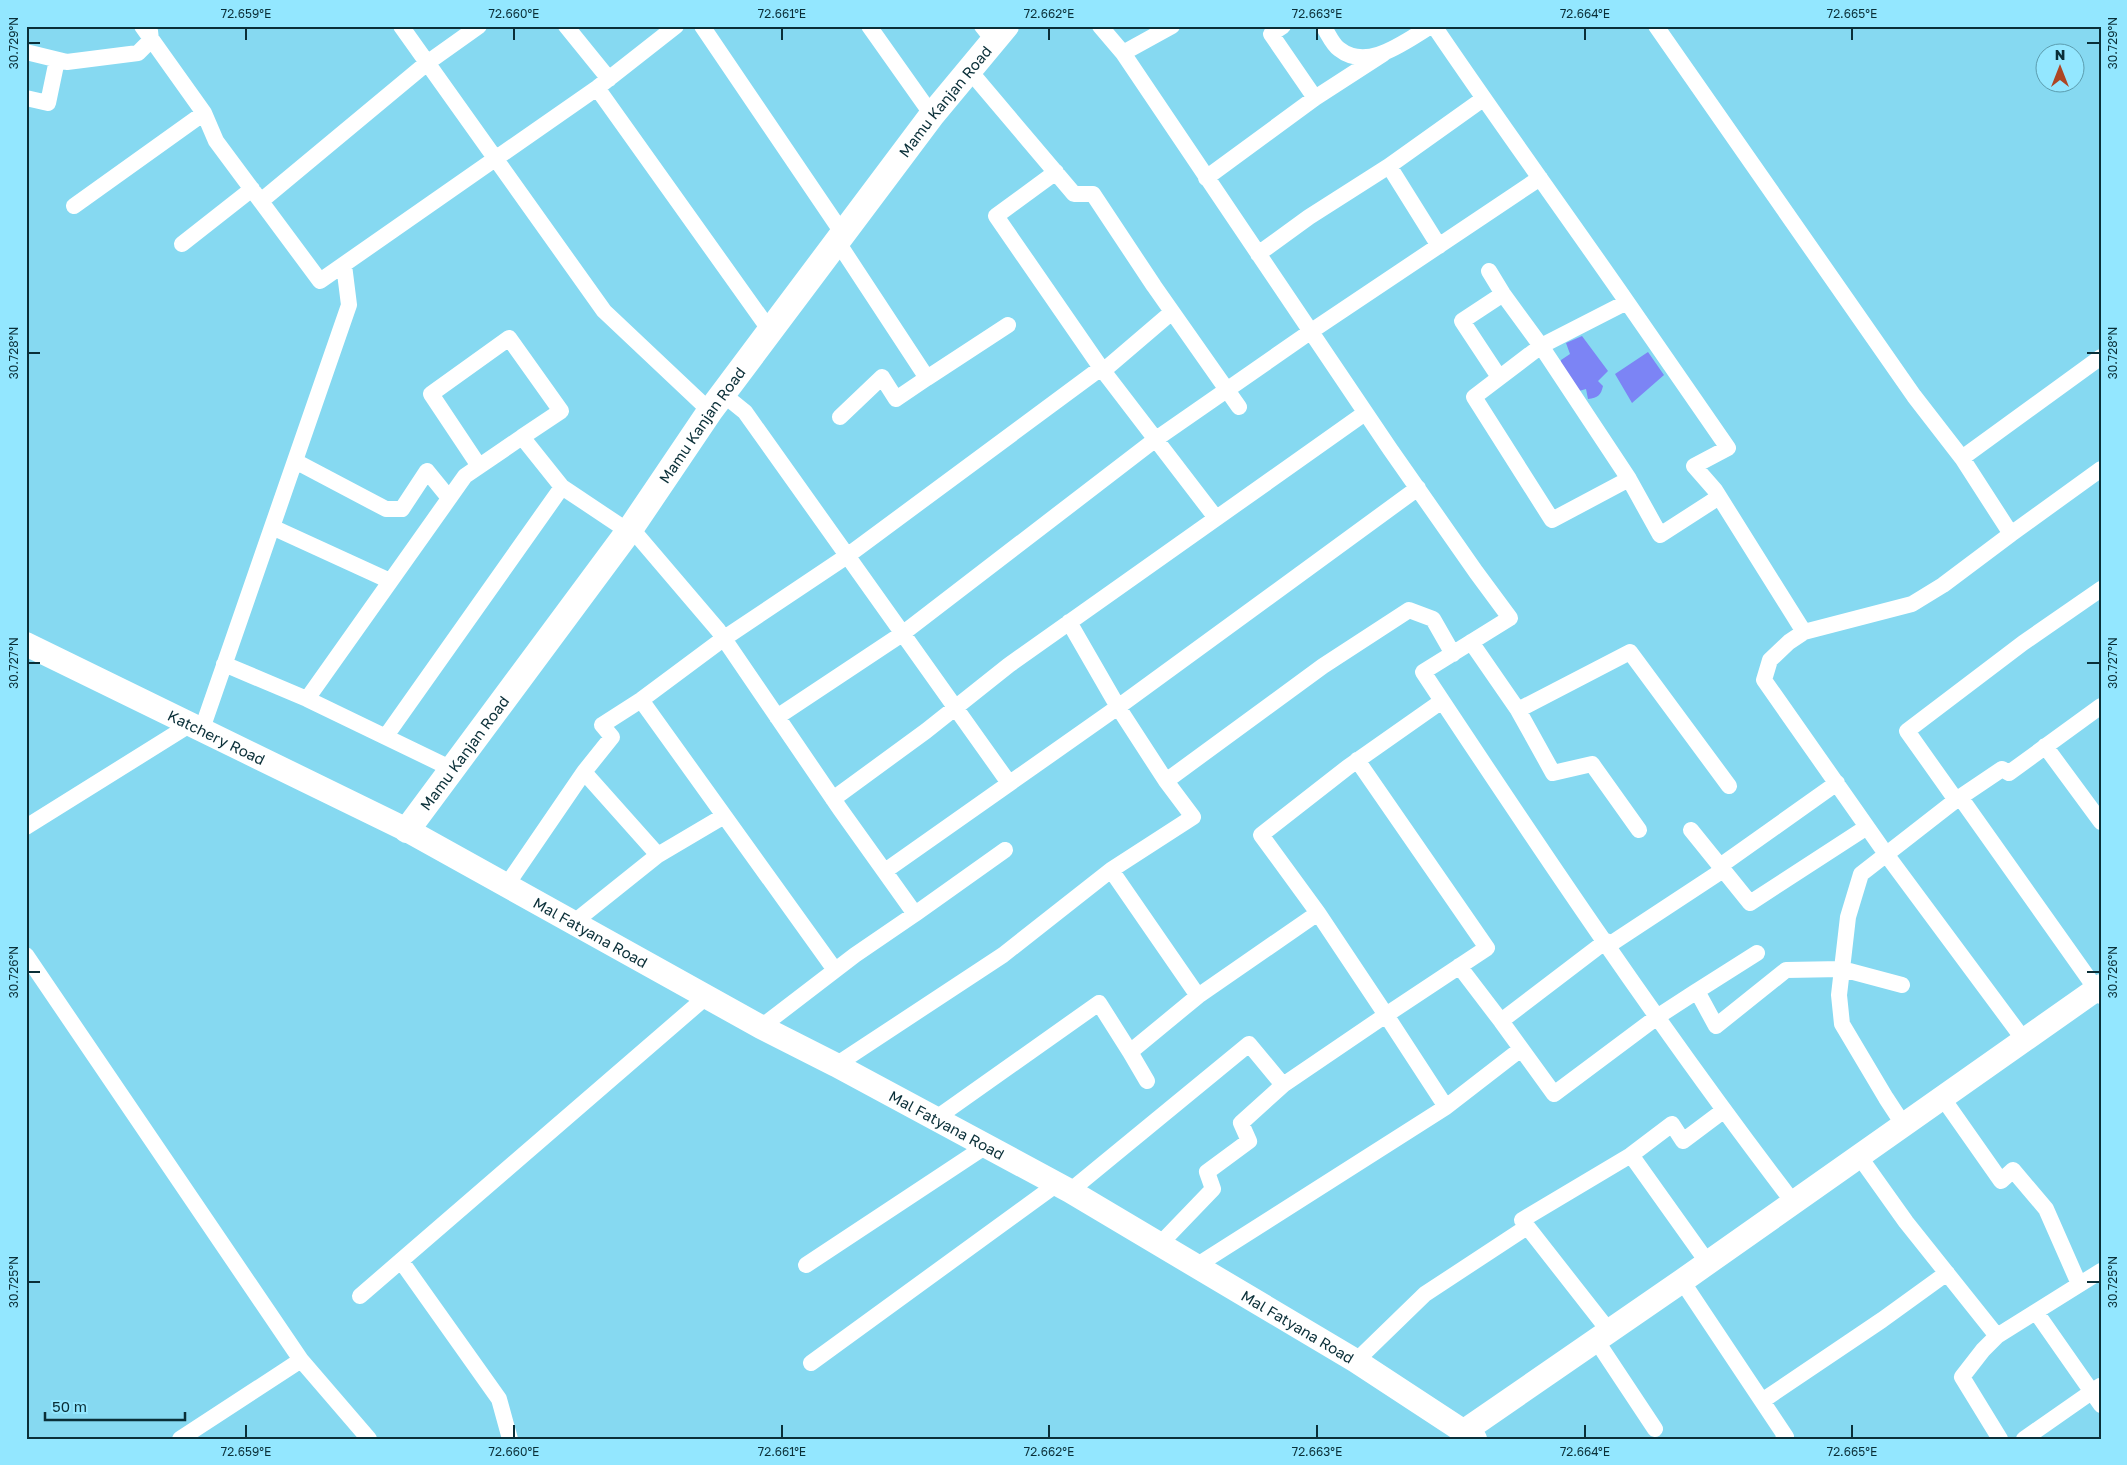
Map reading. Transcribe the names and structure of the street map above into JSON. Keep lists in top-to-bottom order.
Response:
{
  "streets": {
    "main road": ["Mamu Kanjan Road", "Katchery Road", "Mal Fatyana Road"]
  },
  "crossings": [
    ["Mamu Kanjan Road", "Katchery Road"],
    ["Mamu Kanjan Road", "Mal Fatyana Road"],
    ["Katchery Road", "Mal Fatyana Road"]
  ],
  "scale_bar": "50 m",
  "north": "top",
  "coordinates": [
    "72.659°E",
    "72.660°E",
    "72.661°E",
    "72.662°E",
    "72.663°E",
    "72.664°E",
    "72.665°E",
    "30.729°N",
    "30.728°N",
    "30.727°N",
    "30.726°N",
    "30.725°N"
  ]
}
